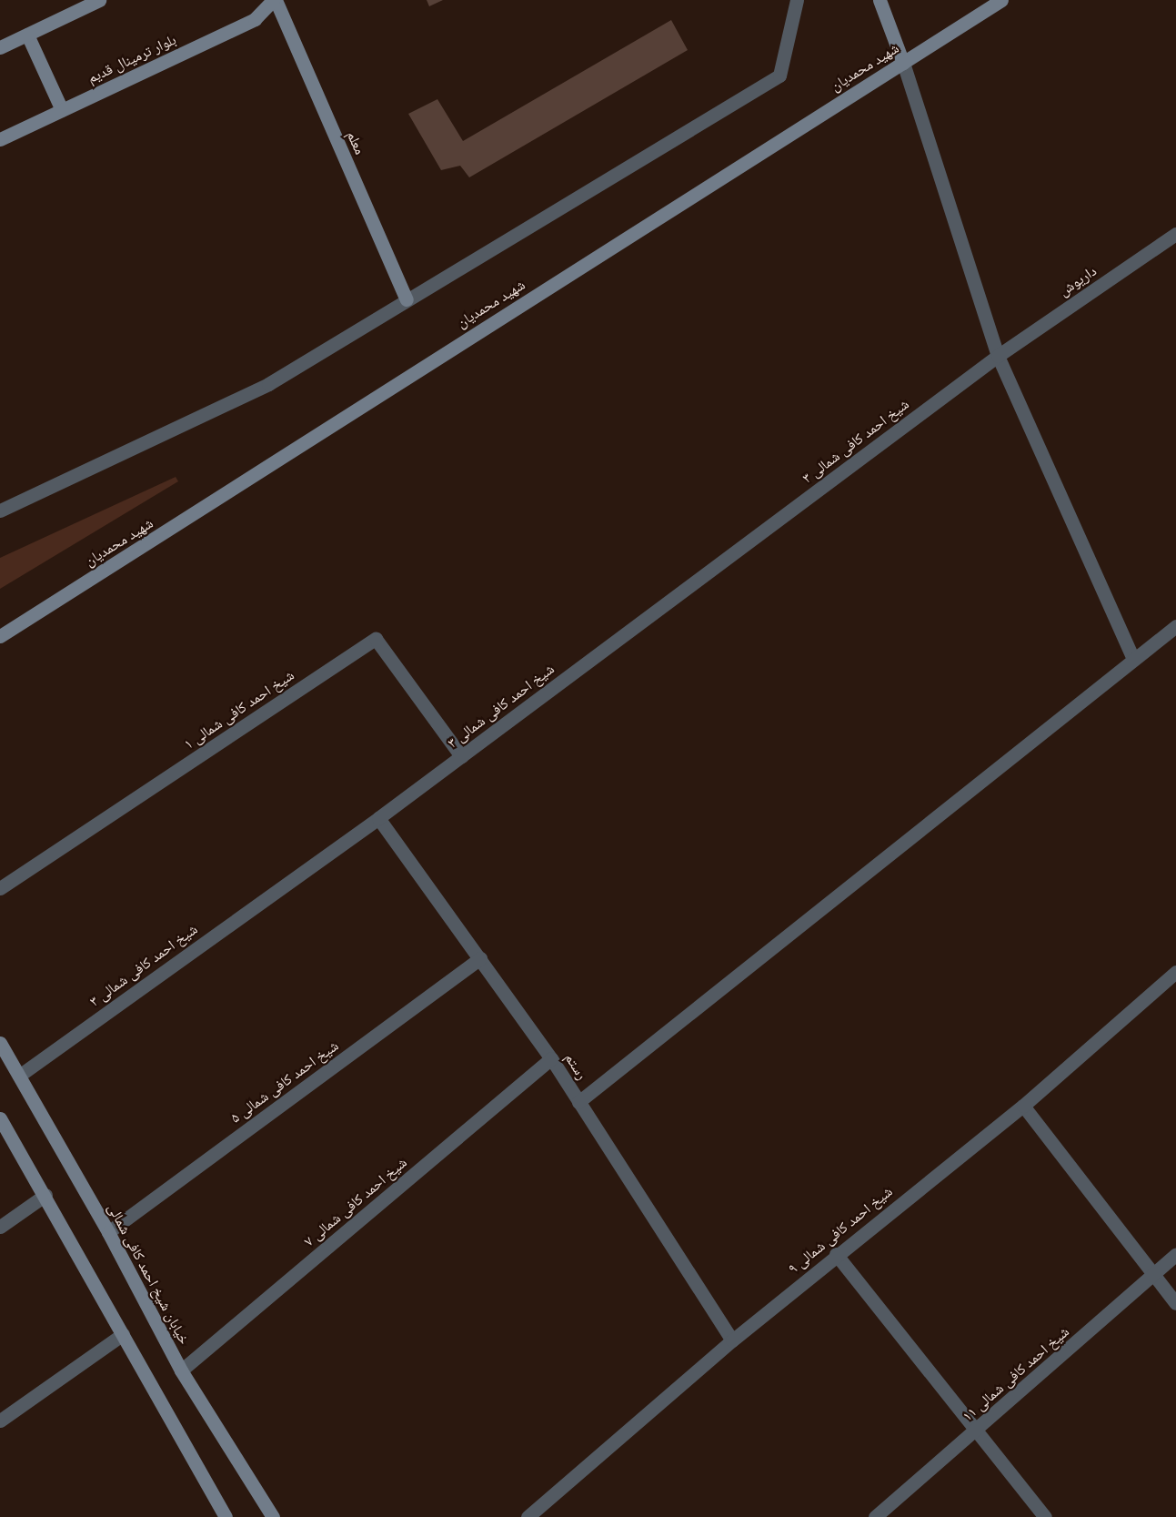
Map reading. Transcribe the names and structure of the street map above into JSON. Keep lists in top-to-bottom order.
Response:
{
  "streets": {
    "street": [
      "بلوار ترمینال قدیم",
      "شهید محمدیان",
      "معلم",
      "داریوش",
      "شیخ احمد کافی شمالی ۳",
      "شیخ احمد کافی شمالی ۱",
      "رستم",
      "شیخ احمد کافی شمالی ۵",
      "شیخ احمد کافی شمالی ۷",
      "شیخ احمد کافی شمالی ۹",
      "خیابان شیخ احمد کافی شمالی",
      "شیخ احمد کافی شمالی ۱۱"
    ]
  },
  "crossings": [
    ["بلوار ترمینال قدیم", "معلم"],
    ["داریوش", "شیخ احمد کافی شمالی ۳"],
    ["شیخ احمد کافی شمالی ۳", "شیخ احمد کافی شمالی ۱"],
    ["شیخ احمد کافی شمالی ۳", "رستم"],
    ["شیخ احمد کافی شمالی ۳", "خیابان شیخ احمد کافی شمالی"],
    ["رستم", "شیخ احمد کافی شمالی ۵"],
    ["رستم", "شیخ احمد کافی شمالی ۷"],
    ["رستم", "شیخ احمد کافی شمالی ۹"],
    ["شیخ احمد کافی شمالی ۵", "خیابان شیخ احمد کافی شمالی"],
    ["شیخ احمد کافی شمالی ۷", "خیابان شیخ احمد کافی شمالی"]
  ]
}
